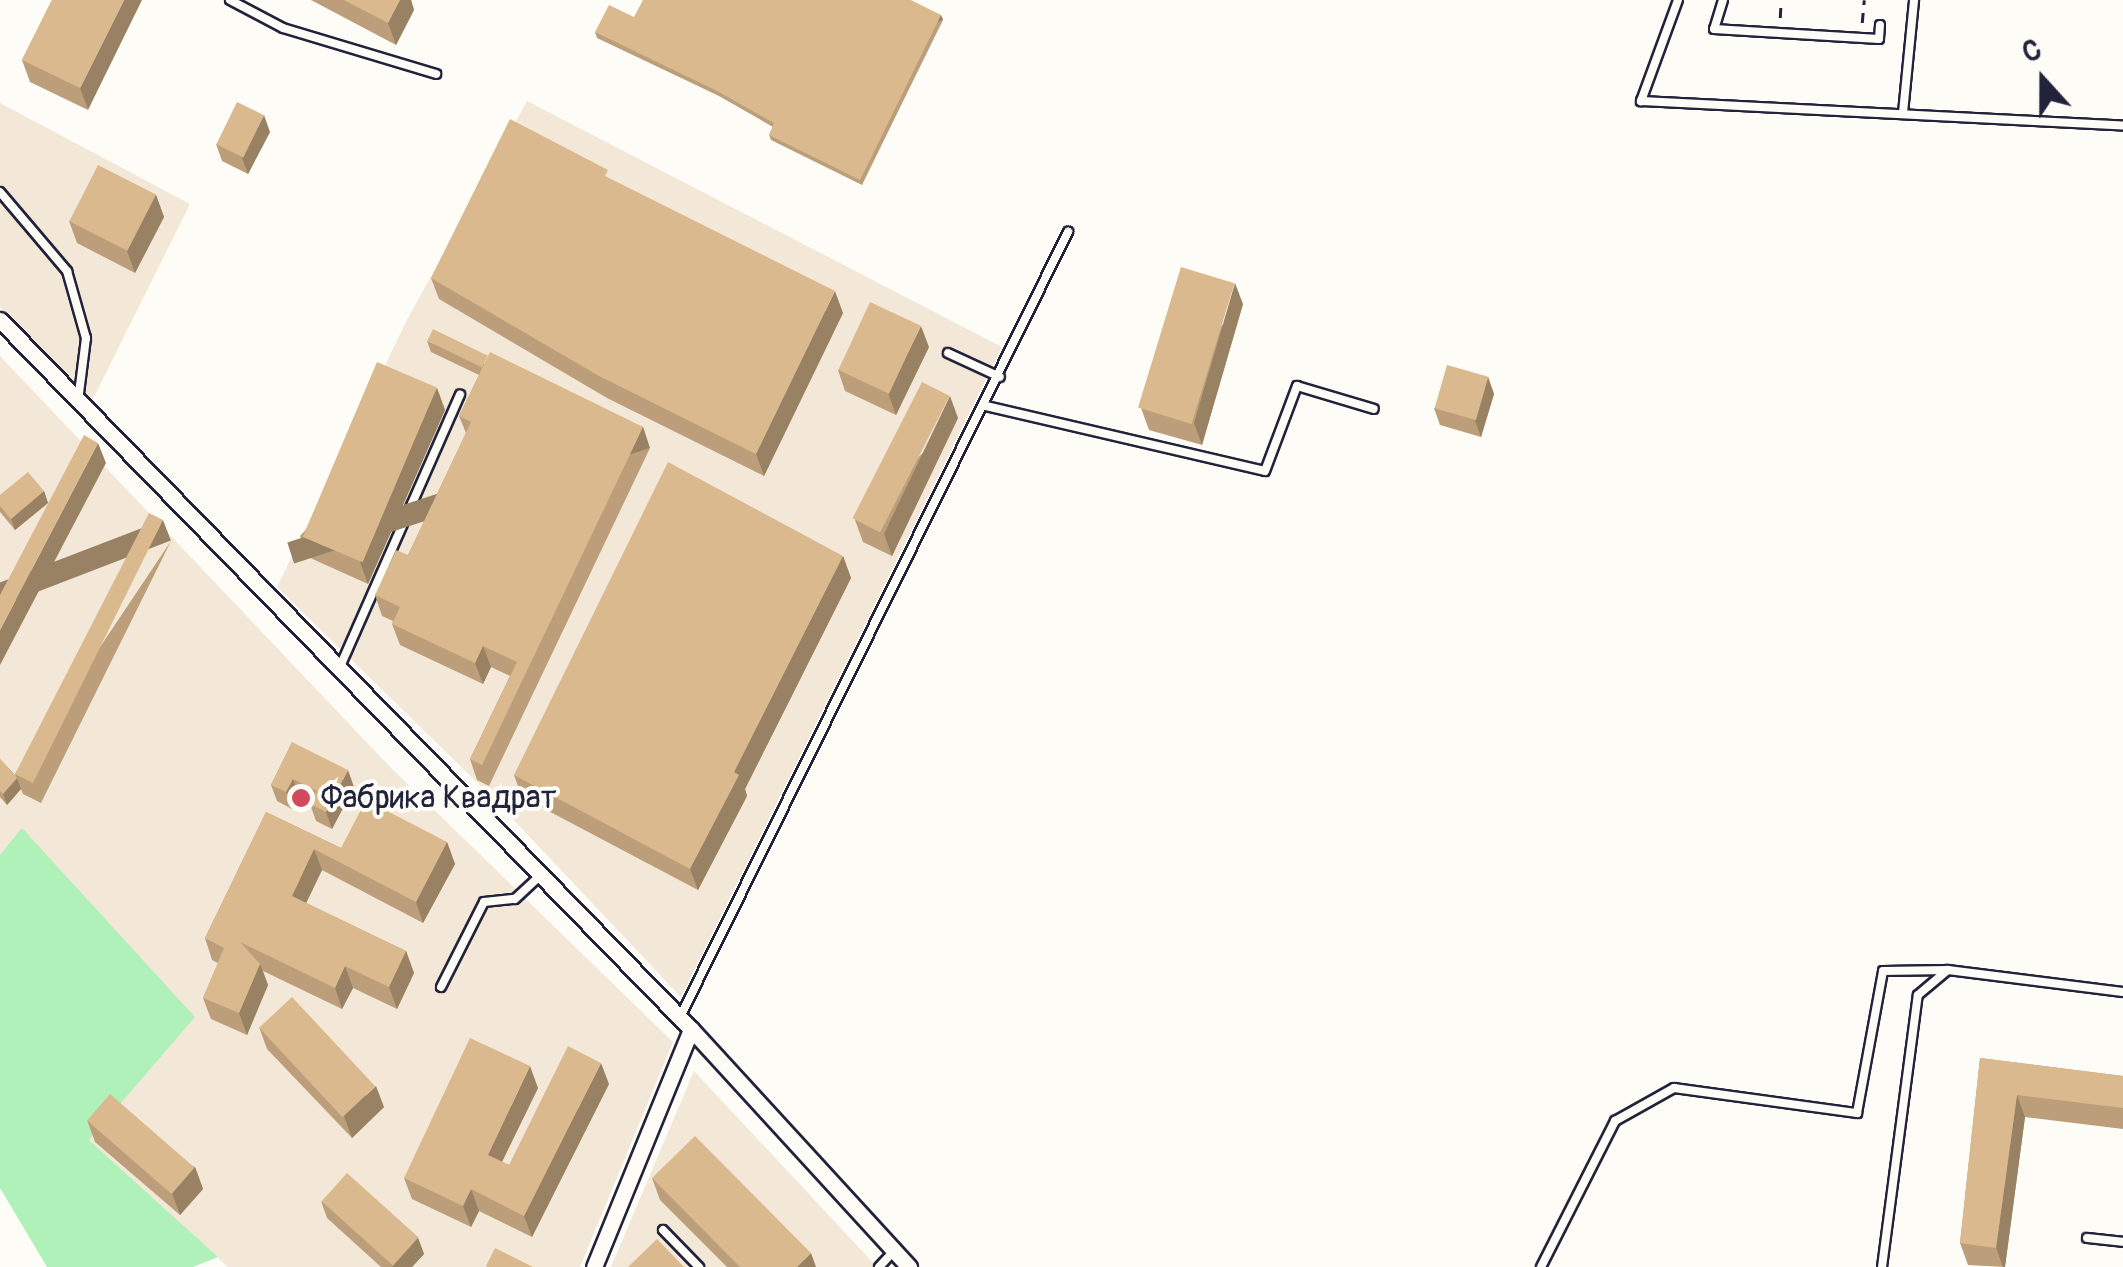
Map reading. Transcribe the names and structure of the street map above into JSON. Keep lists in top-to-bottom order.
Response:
{
  "places": ["Фабрика Квадрат"],
  "north": "top"
}
